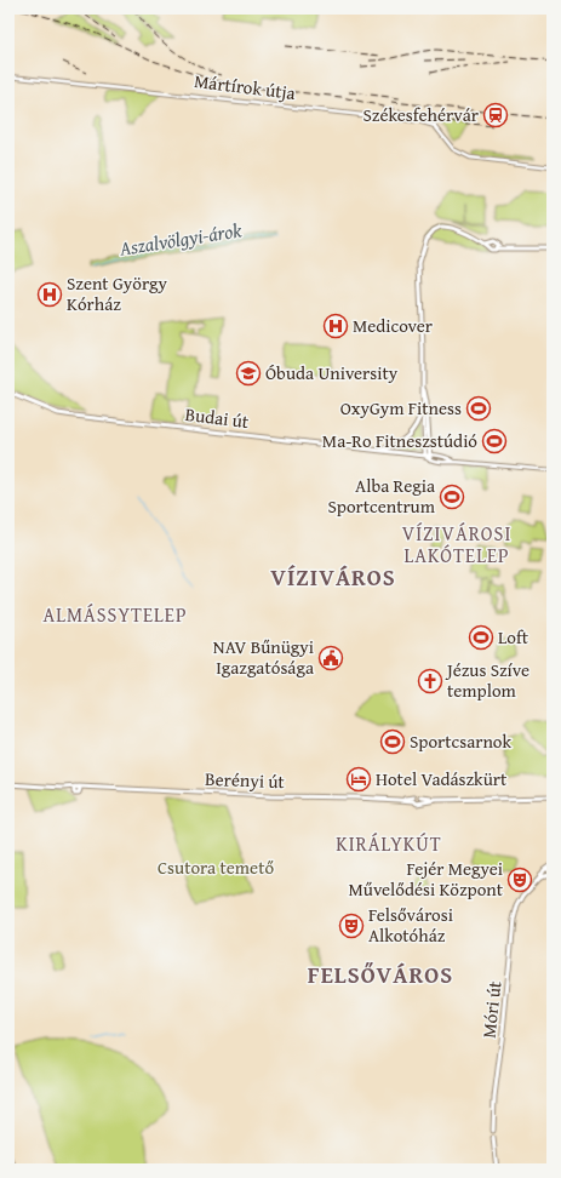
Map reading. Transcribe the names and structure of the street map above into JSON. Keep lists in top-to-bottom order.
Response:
{
  "streets": {
    "main road": ["Budai út", "Berényi út", "Móri út"],
    "street": ["Mártírok útja"]
  },
  "districts": [
    "VÍZIVÁROSI LAKÓTELEP",
    "VÍZIVÁROS",
    "ALMÁSSYTELEP",
    "KIRÁLYKÚT",
    "FELSŐVÁROS"
  ],
  "water": ["Aszalvölgyi-árok"],
  "parks": ["Csutora temető"],
  "places": {
    "station": ["Székesfehérvár"],
    "hospital": ["Szent György Kórház", "Medicover"],
    "school or university": ["Óbuda University"],
    "sports": [
      "OxyGym Fitness",
      "Ma-Ro Fitneszstúdió",
      "Alba Regia Sportcentrum",
      "Loft",
      "Sportcsarnok"
    ],
    "public building": ["NAV Bűnügyi Igazgatósága"],
    "church": ["Jézus Szíve templom"],
    "hotel": ["Hotel Vadászkürt"],
    "theatre": ["Fejér Megyei Művelődési Központ", "Felsővárosi Alkotóház"]
  }
}
